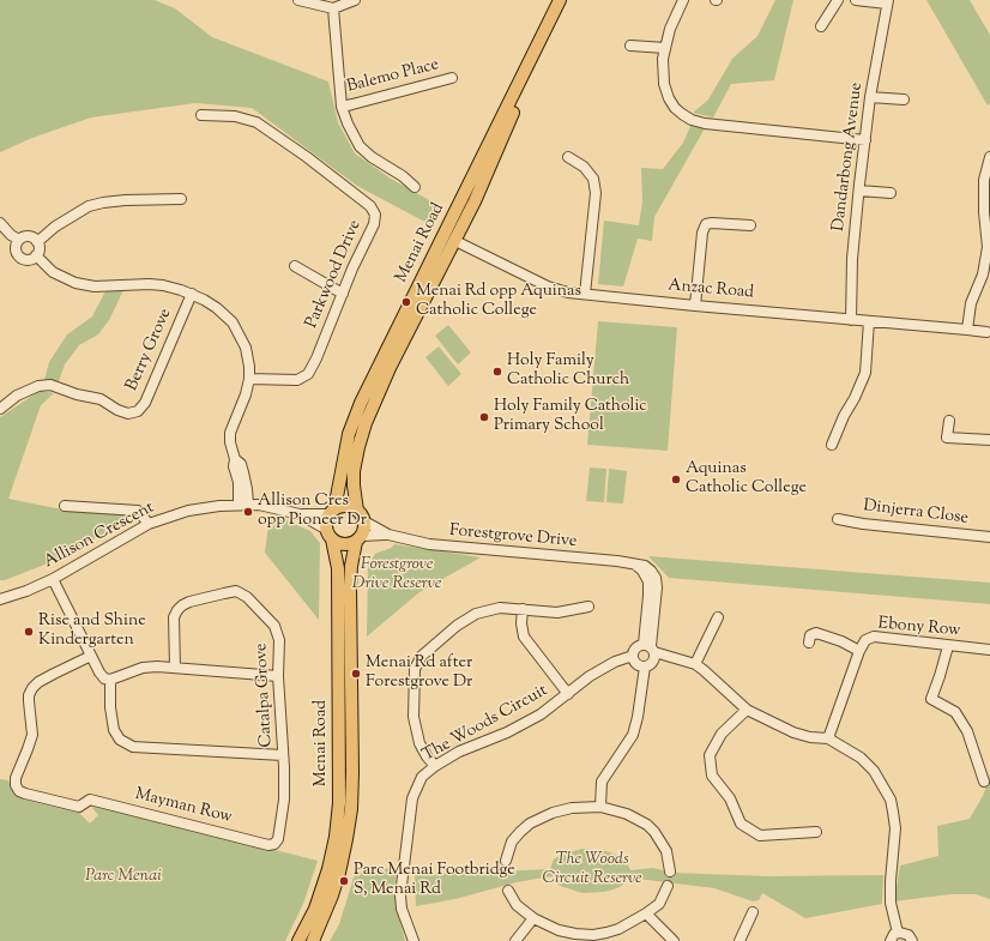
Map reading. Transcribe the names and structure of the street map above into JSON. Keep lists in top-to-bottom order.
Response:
{
  "streets": {
    "main road": ["Menai Road", "Anzac Road"],
    "street": [
      "Balemo Place",
      "Dandarbong Avenue",
      "Parkwood Drive",
      "Berry Grove",
      "Dinjerra Close",
      "Allison Crescent",
      "Forestgrove Drive",
      "Ebony Row",
      "Catalpa Grove",
      "The Woods Circuit",
      "Mayman Row"
    ]
  },
  "crossings": [
    ["Dandarbong Avenue", "Anzac Road"],
    ["Menai Road", "Anzac Road"],
    ["Forestgrove Drive", "The Woods Circuit"],
    ["Catalpa Grove", "Mayman Row"]
  ],
  "parks": ["Forestgrove Drive Reserve", "The Woods Circuit Reserve", "Parc Menai"],
  "places": [
    "Menai Rd opp Aquinas Catholic College",
    "Holy Family Catholic Church",
    "Holy Family Catholic Primary School",
    "Aquinas Catholic College",
    "Allison Cres opp Pioneer Dr",
    "Rise and Shine Kindergarten",
    "Menai Rd after Forestgrove Dr",
    "Parc Menai Footbridge S, Menai Rd"
  ]
}
